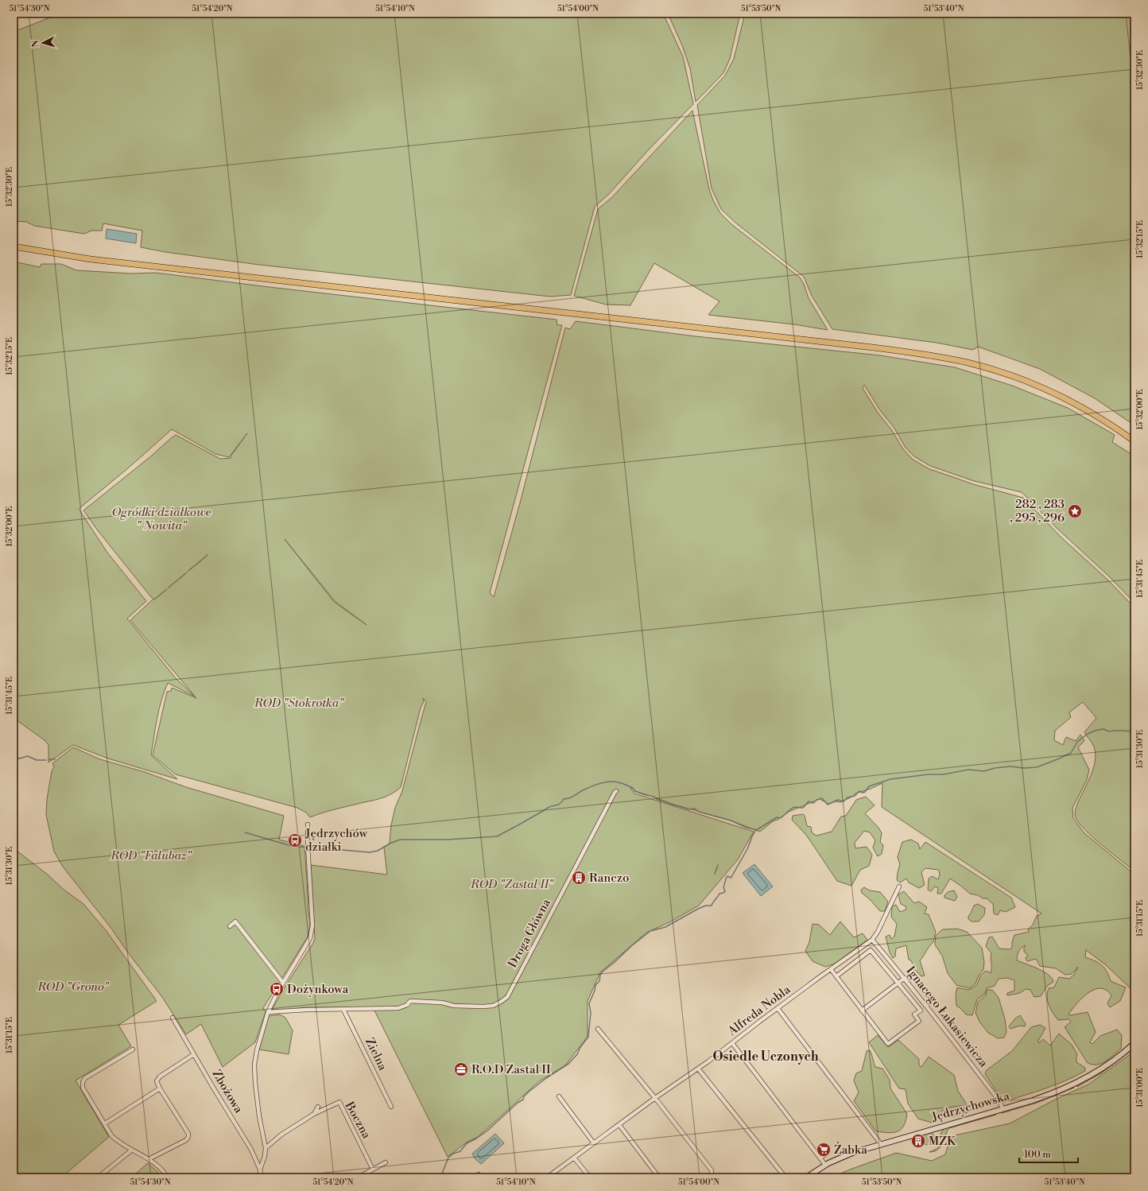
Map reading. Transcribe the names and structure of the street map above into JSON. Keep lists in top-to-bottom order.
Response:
{
  "streets": {
    "main road": ["Jędrzychowska"],
    "street": [
      "Droga Główna",
      "Alfreda Nobla",
      "Ignacego Łukasiewicza",
      "Zielna",
      "Zbożowa",
      "Boczna"
    ]
  },
  "crossings": [
    ["Droga Główna", "Zielna"],
    ["Alfreda Nobla", "Ignacego Łukasiewicza"],
    ["Ignacego Łukasiewicza", "Jędrzychowska"]
  ],
  "districts": ["Osiedle Uczonych"],
  "parks": [
    "Ogródki działkowe \" Nowita\"",
    "ROD \"Stokrotka\"",
    "ROD \"Falubaz\"",
    "ROD \"Zastal II\"",
    "ROD \"Grono\""
  ],
  "places": {
    "place": ["282 , 283 , 295 , 296"],
    "bus stop": ["Jędrzychów działki", "Dożynkowa"],
    "building": ["Ranczo", "MZK"],
    "office": ["R.O.D Zastal II"],
    "supermarket": ["Żabka"]
  },
  "scale_bar": "100 m",
  "north": "left",
  "coordinates": [
    "51°54'30\"N",
    "51°54'20\"N",
    "51°54'10\"N",
    "51°54'00\"N",
    "51°53'50\"N",
    "51°53'40\"N",
    "15°32'30\"E",
    "15°32'15\"E",
    "15°32'00\"E",
    "15°31'45\"E",
    "15°31'30\"E",
    "15°31'15\"E",
    "15°31'00\"E"
  ]
}
